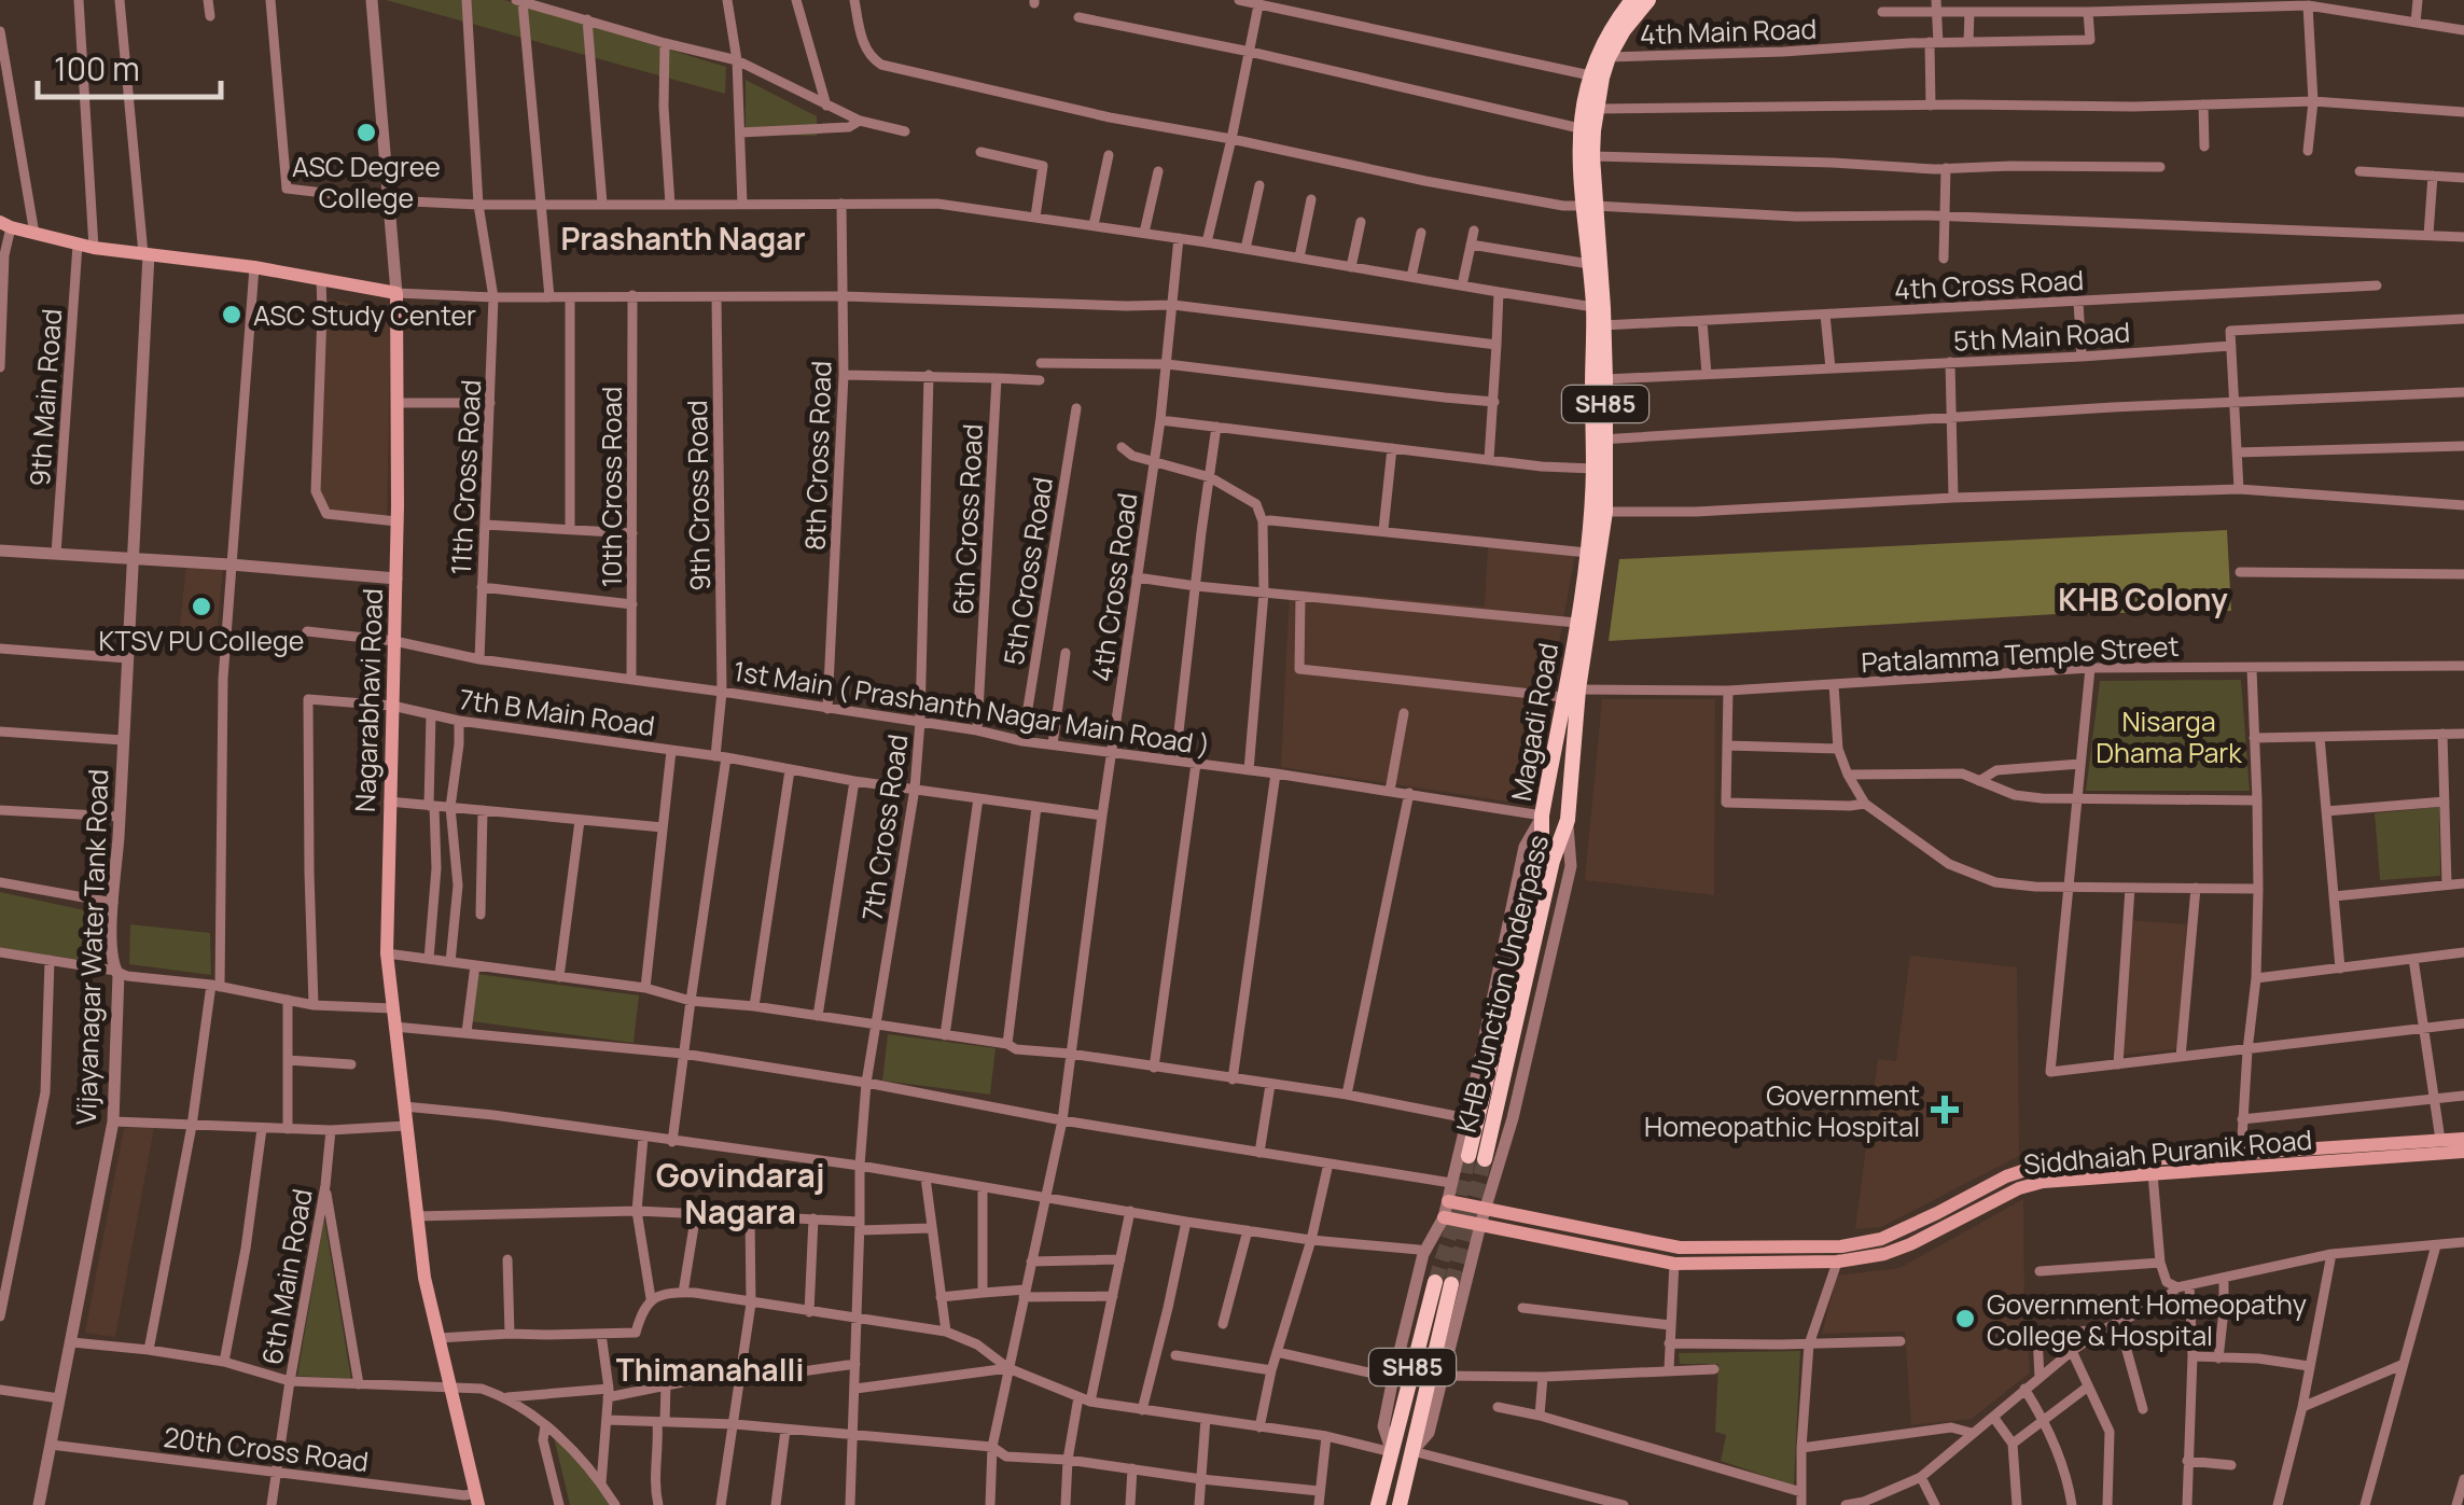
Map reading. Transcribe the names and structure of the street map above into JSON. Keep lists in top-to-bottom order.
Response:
{
  "streets": {
    "main road": [
      "SH85",
      "Nagarabhavi Road",
      "Magadi Road",
      "KHB Junction Underpass",
      "Siddhaiah Puranik Road"
    ],
    "street": [
      "4th Main Road",
      "4th Cross Road",
      "5th Main Road",
      "9th Main Road",
      "8th Cross Road",
      "11th Cross Road",
      "10th Cross Road",
      "9th Cross Road",
      "6th Cross Road",
      "5th Cross Road",
      "Patalamma Temple Street",
      "1st Main ( Prashanth Nagar Main Road )",
      "7th B Main Road",
      "7th Cross Road",
      "Vijayanagar Water Tank Road",
      "6th Main Road",
      "20th Cross Road"
    ]
  },
  "crossings": [
    ["4th Main Road", "Magadi Road"],
    ["4th Cross Road", "1st Main ( Prashanth Nagar Main Road )"],
    ["4th Cross Road", "7th B Main Road"],
    ["4th Cross Road", "Magadi Road"],
    ["5th Main Road", "Magadi Road"],
    ["SH85", "Magadi Road"],
    ["8th Cross Road", "1st Main ( Prashanth Nagar Main Road )"],
    ["11th Cross Road", "1st Main ( Prashanth Nagar Main Road )"],
    ["10th Cross Road", "1st Main ( Prashanth Nagar Main Road )"],
    ["9th Cross Road", "1st Main ( Prashanth Nagar Main Road )"],
    ["9th Cross Road", "7th B Main Road"],
    ["6th Cross Road", "1st Main ( Prashanth Nagar Main Road )"],
    ["5th Cross Road", "1st Main ( Prashanth Nagar Main Road )"],
    ["Patalamma Temple Street", "Magadi Road"],
    ["Nagarabhavi Road", "1st Main ( Prashanth Nagar Main Road )"],
    ["Nagarabhavi Road", "7th B Main Road"],
    ["Nagarabhavi Road", "20th Cross Road"],
    ["1st Main ( Prashanth Nagar Main Road )", "Magadi Road"],
    ["1st Main ( Prashanth Nagar Main Road )", "7th Cross Road"],
    ["1st Main ( Prashanth Nagar Main Road )", "KHB Junction Underpass"],
    ["7th B Main Road", "7th Cross Road"],
    ["Magadi Road", "KHB Junction Underpass"],
    ["Magadi Road", "Siddhaiah Puranik Road"],
    ["Vijayanagar Water Tank Road", "20th Cross Road"],
    ["6th Main Road", "20th Cross Road"]
  ],
  "districts": [
    "Prashanth Nagar",
    "KHB Colony",
    "Govindaraj Nagara",
    "Thimanahalli"
  ],
  "parks": ["Nisarga Dhama Park"],
  "places": {
    "other": [
      "ASC Degree College",
      "ASC Study Center",
      "KTSV PU College",
      "Government Homeopathy College & Hospital"
    ],
    "health": ["Government Homeopathic Hospital"]
  },
  "scale_bar": "100 m"
}
